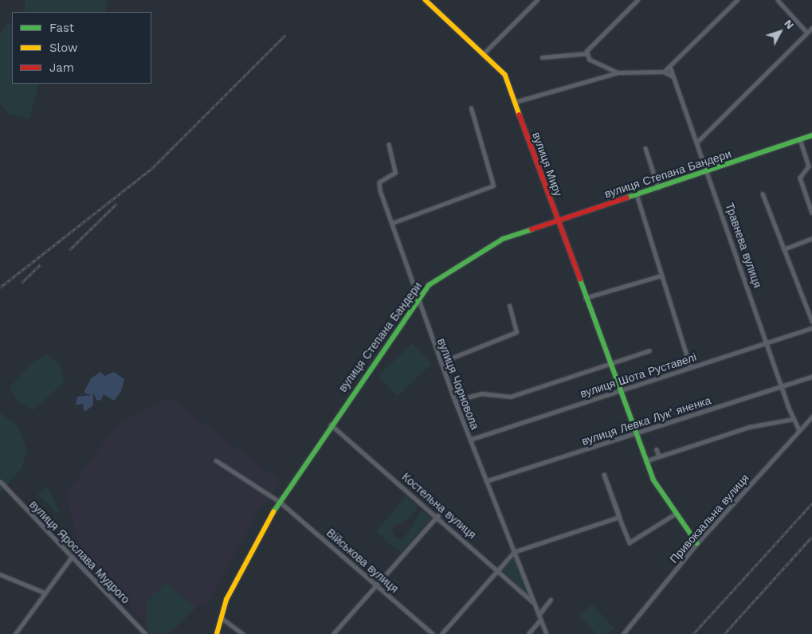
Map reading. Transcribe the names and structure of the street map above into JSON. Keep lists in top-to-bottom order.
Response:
{
  "streets": {
    "main road": ["вулиця Миру", "вулиця Степана Бандери"],
    "street": [
      "Травнева вулиця",
      "вулиця Шота Руставелі",
      "вулиця Чорновола",
      "вулиця Левка Лукʼяненка",
      "Костельна вулиця",
      "Привокзальна вулиця",
      "вулиця Ярослава Мудрого",
      "Військова вулиця"
    ]
  },
  "crossings": [
    ["вулиця Миру", "вулиця Степана Бандери"],
    ["вулиця Миру", "вулиця Шота Руставелі"],
    ["вулиця Миру", "вулиця Левка Лукʼяненка"],
    ["вулиця Миру", "Привокзальна вулиця"],
    ["вулиця Степана Бандери", "Травнева вулиця"],
    ["вулиця Степана Бандери", "вулиця Чорновола"],
    ["вулиця Степана Бандери", "Костельна вулиця"],
    ["вулиця Степана Бандери", "Військова вулиця"],
    ["Травнева вулиця", "вулиця Шота Руставелі"],
    ["Травнева вулиця", "вулиця Левка Лукʼяненка"],
    ["Травнева вулиця", "Привокзальна вулиця"],
    ["вулиця Шота Руставелі", "вулиця Чорновола"],
    ["вулиця Чорновола", "вулиця Левка Лукʼяненка"],
    ["вулиця Чорновола", "Костельна вулиця"]
  ],
  "legend": ["Fast", "Slow", "Jam"],
  "north": "top right"
}
